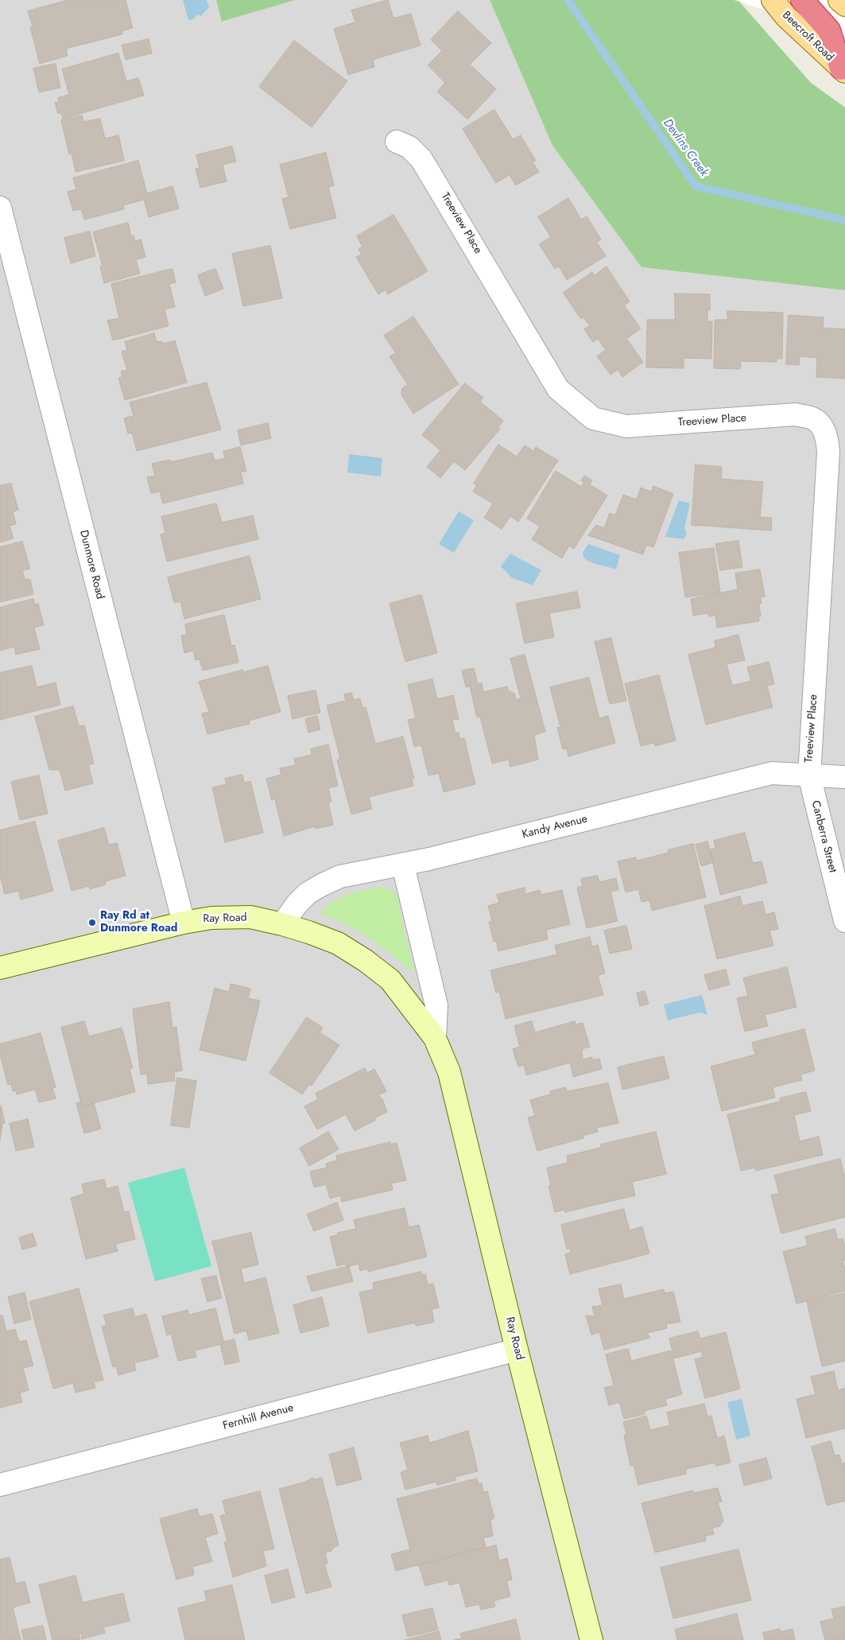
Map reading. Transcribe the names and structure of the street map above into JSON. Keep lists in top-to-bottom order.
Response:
{
  "streets": {
    "main road": ["Beecroft Road"],
    "street": [
      "Treeview Place",
      "Dunmore Road",
      "Kandy Avenue",
      "Canberra Street",
      "Ray Road",
      "Fernhill Avenue"
    ]
  },
  "crossings": [
    ["Treeview Place", "Kandy Avenue"],
    ["Treeview Place", "Canberra Street"],
    ["Dunmore Road", "Ray Road"],
    ["Kandy Avenue", "Canberra Street"],
    ["Kandy Avenue", "Ray Road"],
    ["Ray Road", "Fernhill Avenue"]
  ],
  "water": ["Devlins Creek"],
  "places": ["Ray Rd at Dunmore Road"]
}
